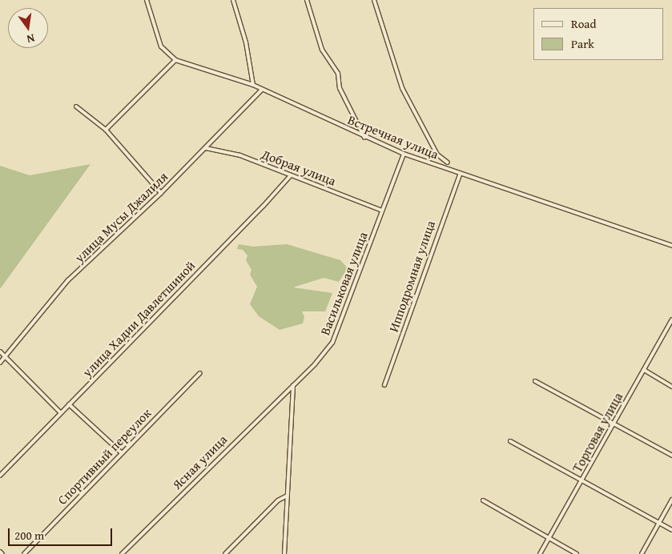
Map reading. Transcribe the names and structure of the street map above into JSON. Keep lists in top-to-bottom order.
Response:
{
  "streets": {
    "street": [
      "Встречная улица",
      "Добрая улица",
      "улица Мусы Джалиля",
      "Ипподромная улица",
      "Васильковая улица",
      "улица Хадии Давлетшиной",
      "Торговая улица",
      "Спортивный переулок",
      "Ясная улица"
    ]
  },
  "crossings": [
    ["Встречная улица", "улица Мусы Джалиля"],
    ["Встречная улица", "Ипподромная улица"],
    ["Встречная улица", "Васильковая улица"],
    ["Добрая улица", "улица Мусы Джалиля"],
    ["Добрая улица", "Васильковая улица"],
    ["Добрая улица", "улица Хадии Давлетшиной"],
    ["Васильковая улица", "Ясная улица"]
  ],
  "legend": ["Road", "Park"],
  "scale_bar": "200 m",
  "north": "bottom"
}
